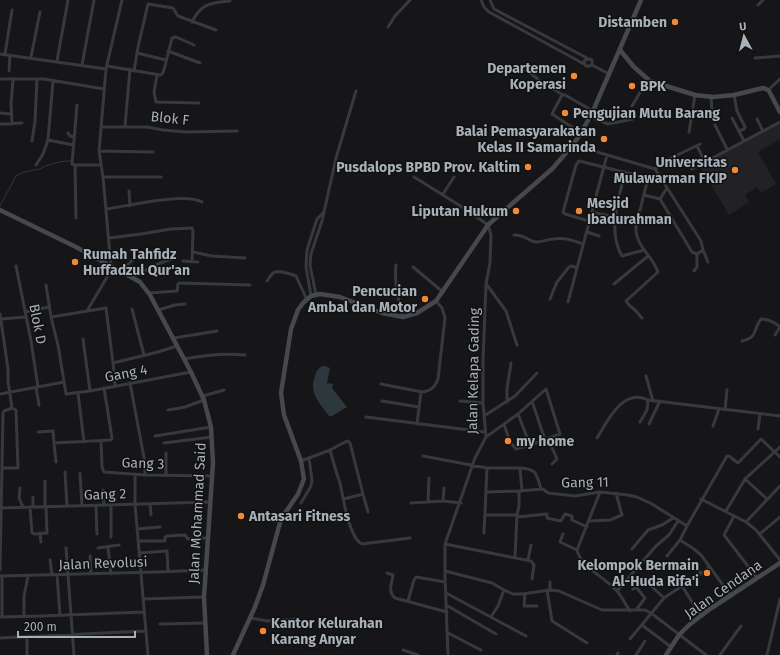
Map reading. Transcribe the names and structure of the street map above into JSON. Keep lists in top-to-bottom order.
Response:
{
  "streets": {
    "street": [
      "Blok F",
      "Blok D",
      "Jalan Kelapa Gading",
      "Gang 4",
      "Gang 3",
      "Gang 11",
      "Gang 2",
      "Jalan Mohammad Said",
      "Jalan Revolusi",
      "Jalan Cendana"
    ]
  },
  "crossings": [
    ["Gang 4", "Jalan Mohammad Said"],
    ["Gang 3", "Jalan Mohammad Said"],
    ["Gang 2", "Jalan Mohammad Said"],
    ["Jalan Mohammad Said", "Jalan Revolusi"]
  ],
  "places": [
    "Distamben",
    "Departemen Koperasi",
    "BPK",
    "Pengujian Mutu Barang",
    "Balai Pemasyarakatan Kelas II Samarinda",
    "Pusdalops BPBD Prov. Kaltim",
    "Universitas Mulawarman FKIP",
    "Liputan Hukum",
    "Mesjid Ibadurahman",
    "Rumah Tahfidz Huffadzul Qur'an",
    "Pencucian Ambal dan Motor",
    "my home",
    "Antasari Fitness",
    "Kelompok Bermain Al-Huda Rifa'i",
    "Kantor Kelurahan Karang Anyar"
  ],
  "scale_bar": "200 m",
  "north": "top"
}
